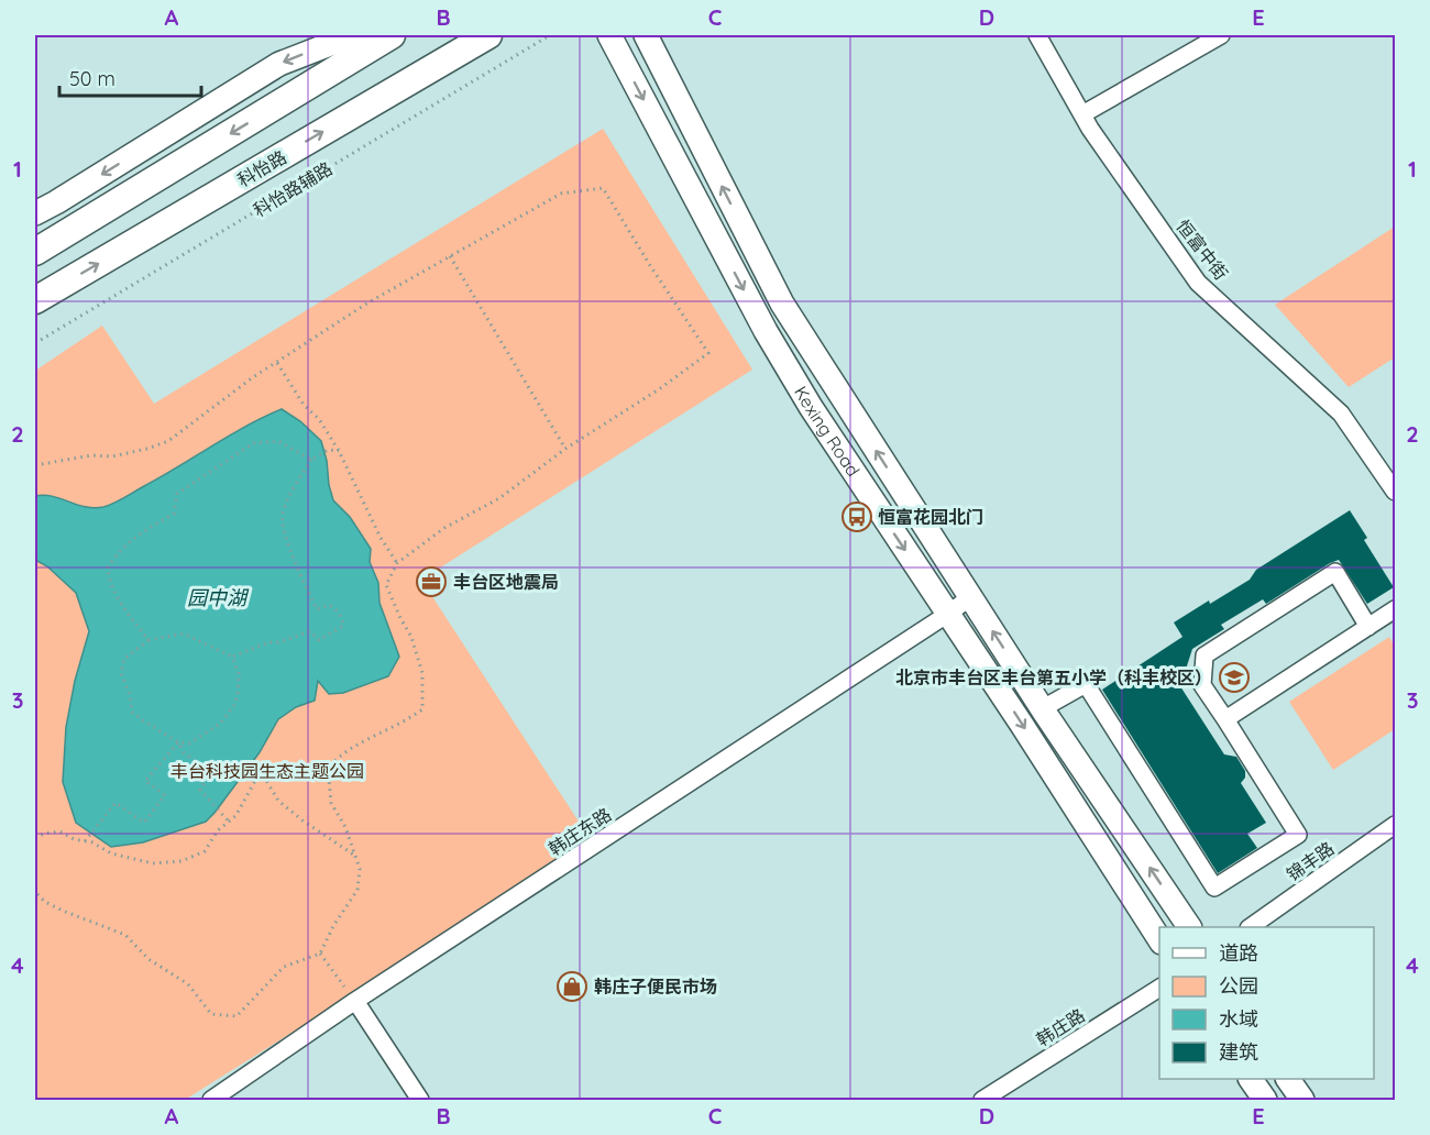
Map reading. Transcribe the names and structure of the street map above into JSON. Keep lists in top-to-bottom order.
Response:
{
  "streets": {
    "main road": ["科怡路", "Kexing Road"],
    "street": [
      "恒富中街",
      "韩庄东路",
      "锦丰路",
      "韩庄路"
    ],
    "path": ["科怡路辅路"]
  },
  "crossings": [
    ["Kexing Road", "韩庄东路"]
  ],
  "water": ["园中湖"],
  "parks": ["丰台科技园生态主题公园"],
  "places": {
    "bus stop": ["恒富花园北门"],
    "office": ["丰台区地震局"],
    "school or university": ["北京市丰台区丰台第五小学（科丰校区）"],
    "shop": ["韩庄子便民市场"]
  },
  "legend": [
    "道路",
    "公园",
    "水域",
    "建筑"
  ],
  "scale_bar": "50 m",
  "grid": {
    "columns": [
      "A",
      "B",
      "C",
      "D",
      "E"
    ],
    "rows": [
      "1",
      "2",
      "3",
      "4"
    ]
  }
}
